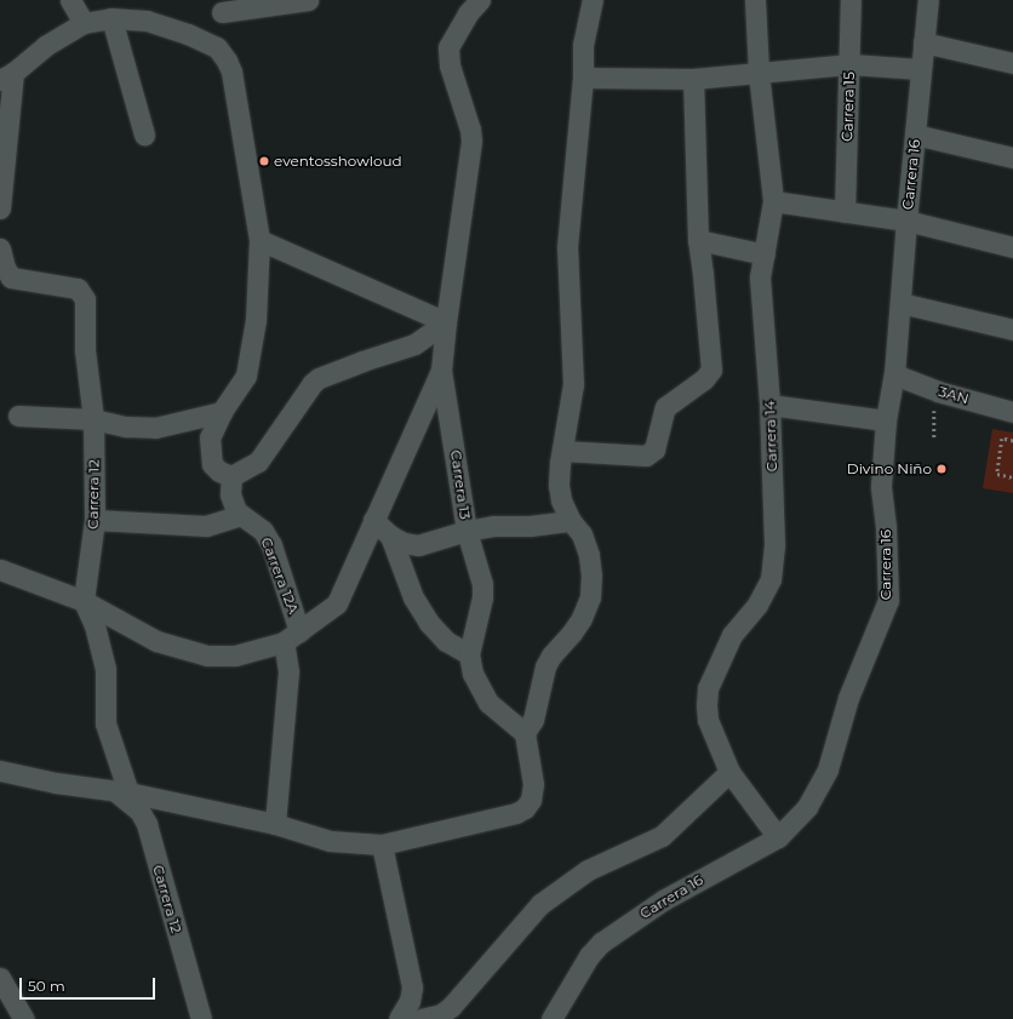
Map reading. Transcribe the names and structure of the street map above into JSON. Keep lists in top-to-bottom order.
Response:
{
  "streets": {
    "street": [
      "Carrera 15",
      "Carrera 16",
      "3AN",
      "Carrera 14",
      "Carrera 13",
      "Carrera 12",
      "Carrera 12A"
    ]
  },
  "crossings": [
    ["Carrera 16", "3AN"],
    ["Carrera 16", "Carrera 14"]
  ],
  "places": ["eventosshowloud", "Divino Niño"],
  "scale_bar": "50 m"
}
